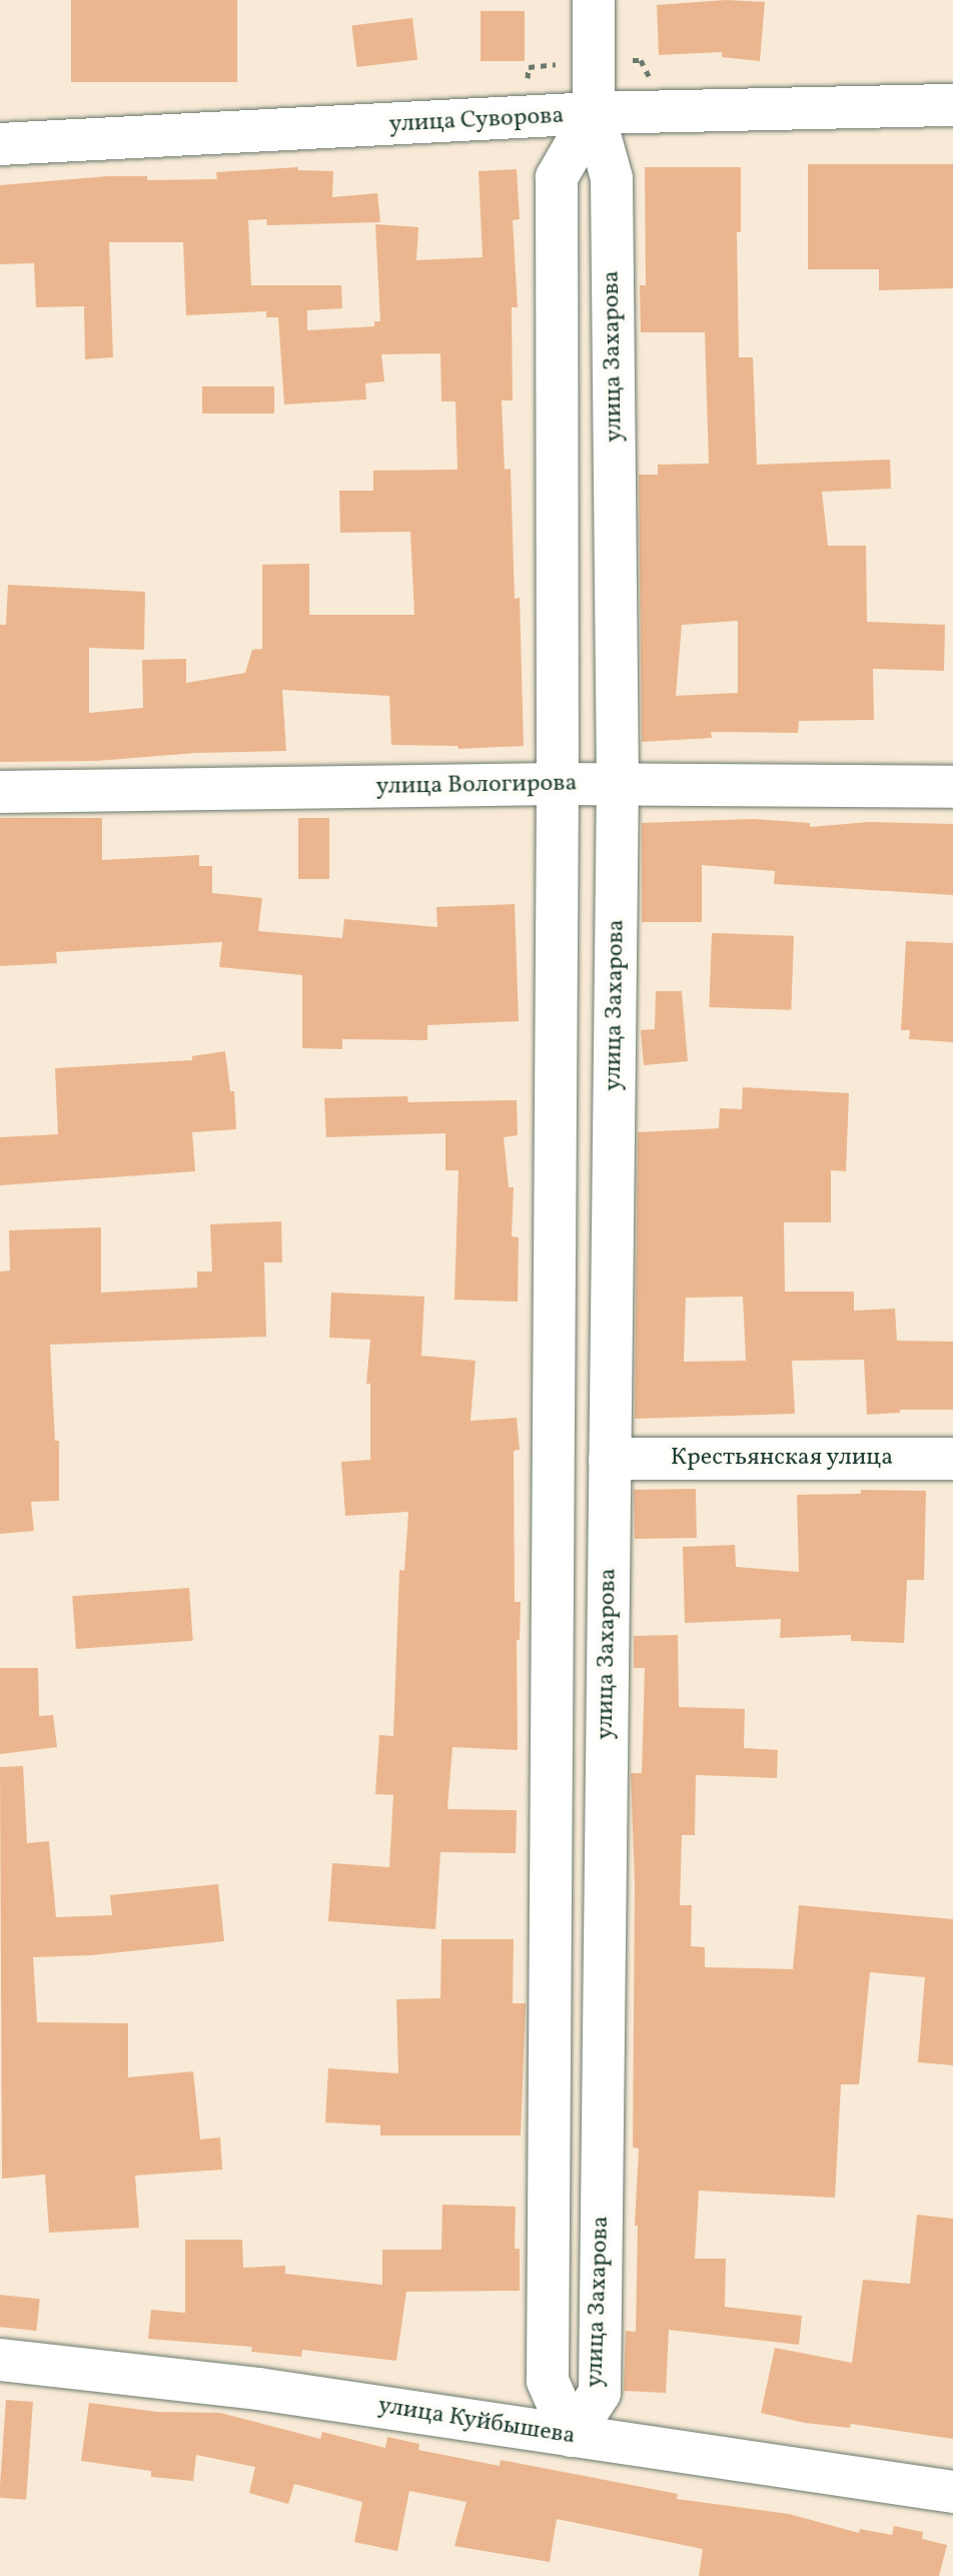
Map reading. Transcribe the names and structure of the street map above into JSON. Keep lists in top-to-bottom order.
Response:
{
  "streets": {
    "street": [
      "улица Суворова",
      "улица Захарова",
      "улица Вологирова",
      "Крестьянская улица",
      "улица Куйбышева"
    ]
  },
  "crossings": [
    ["улица Суворова", "улица Захарова"],
    ["улица Захарова", "улица Вологирова"],
    ["улица Захарова", "Крестьянская улица"],
    ["улица Захарова", "улица Куйбышева"]
  ]
}
